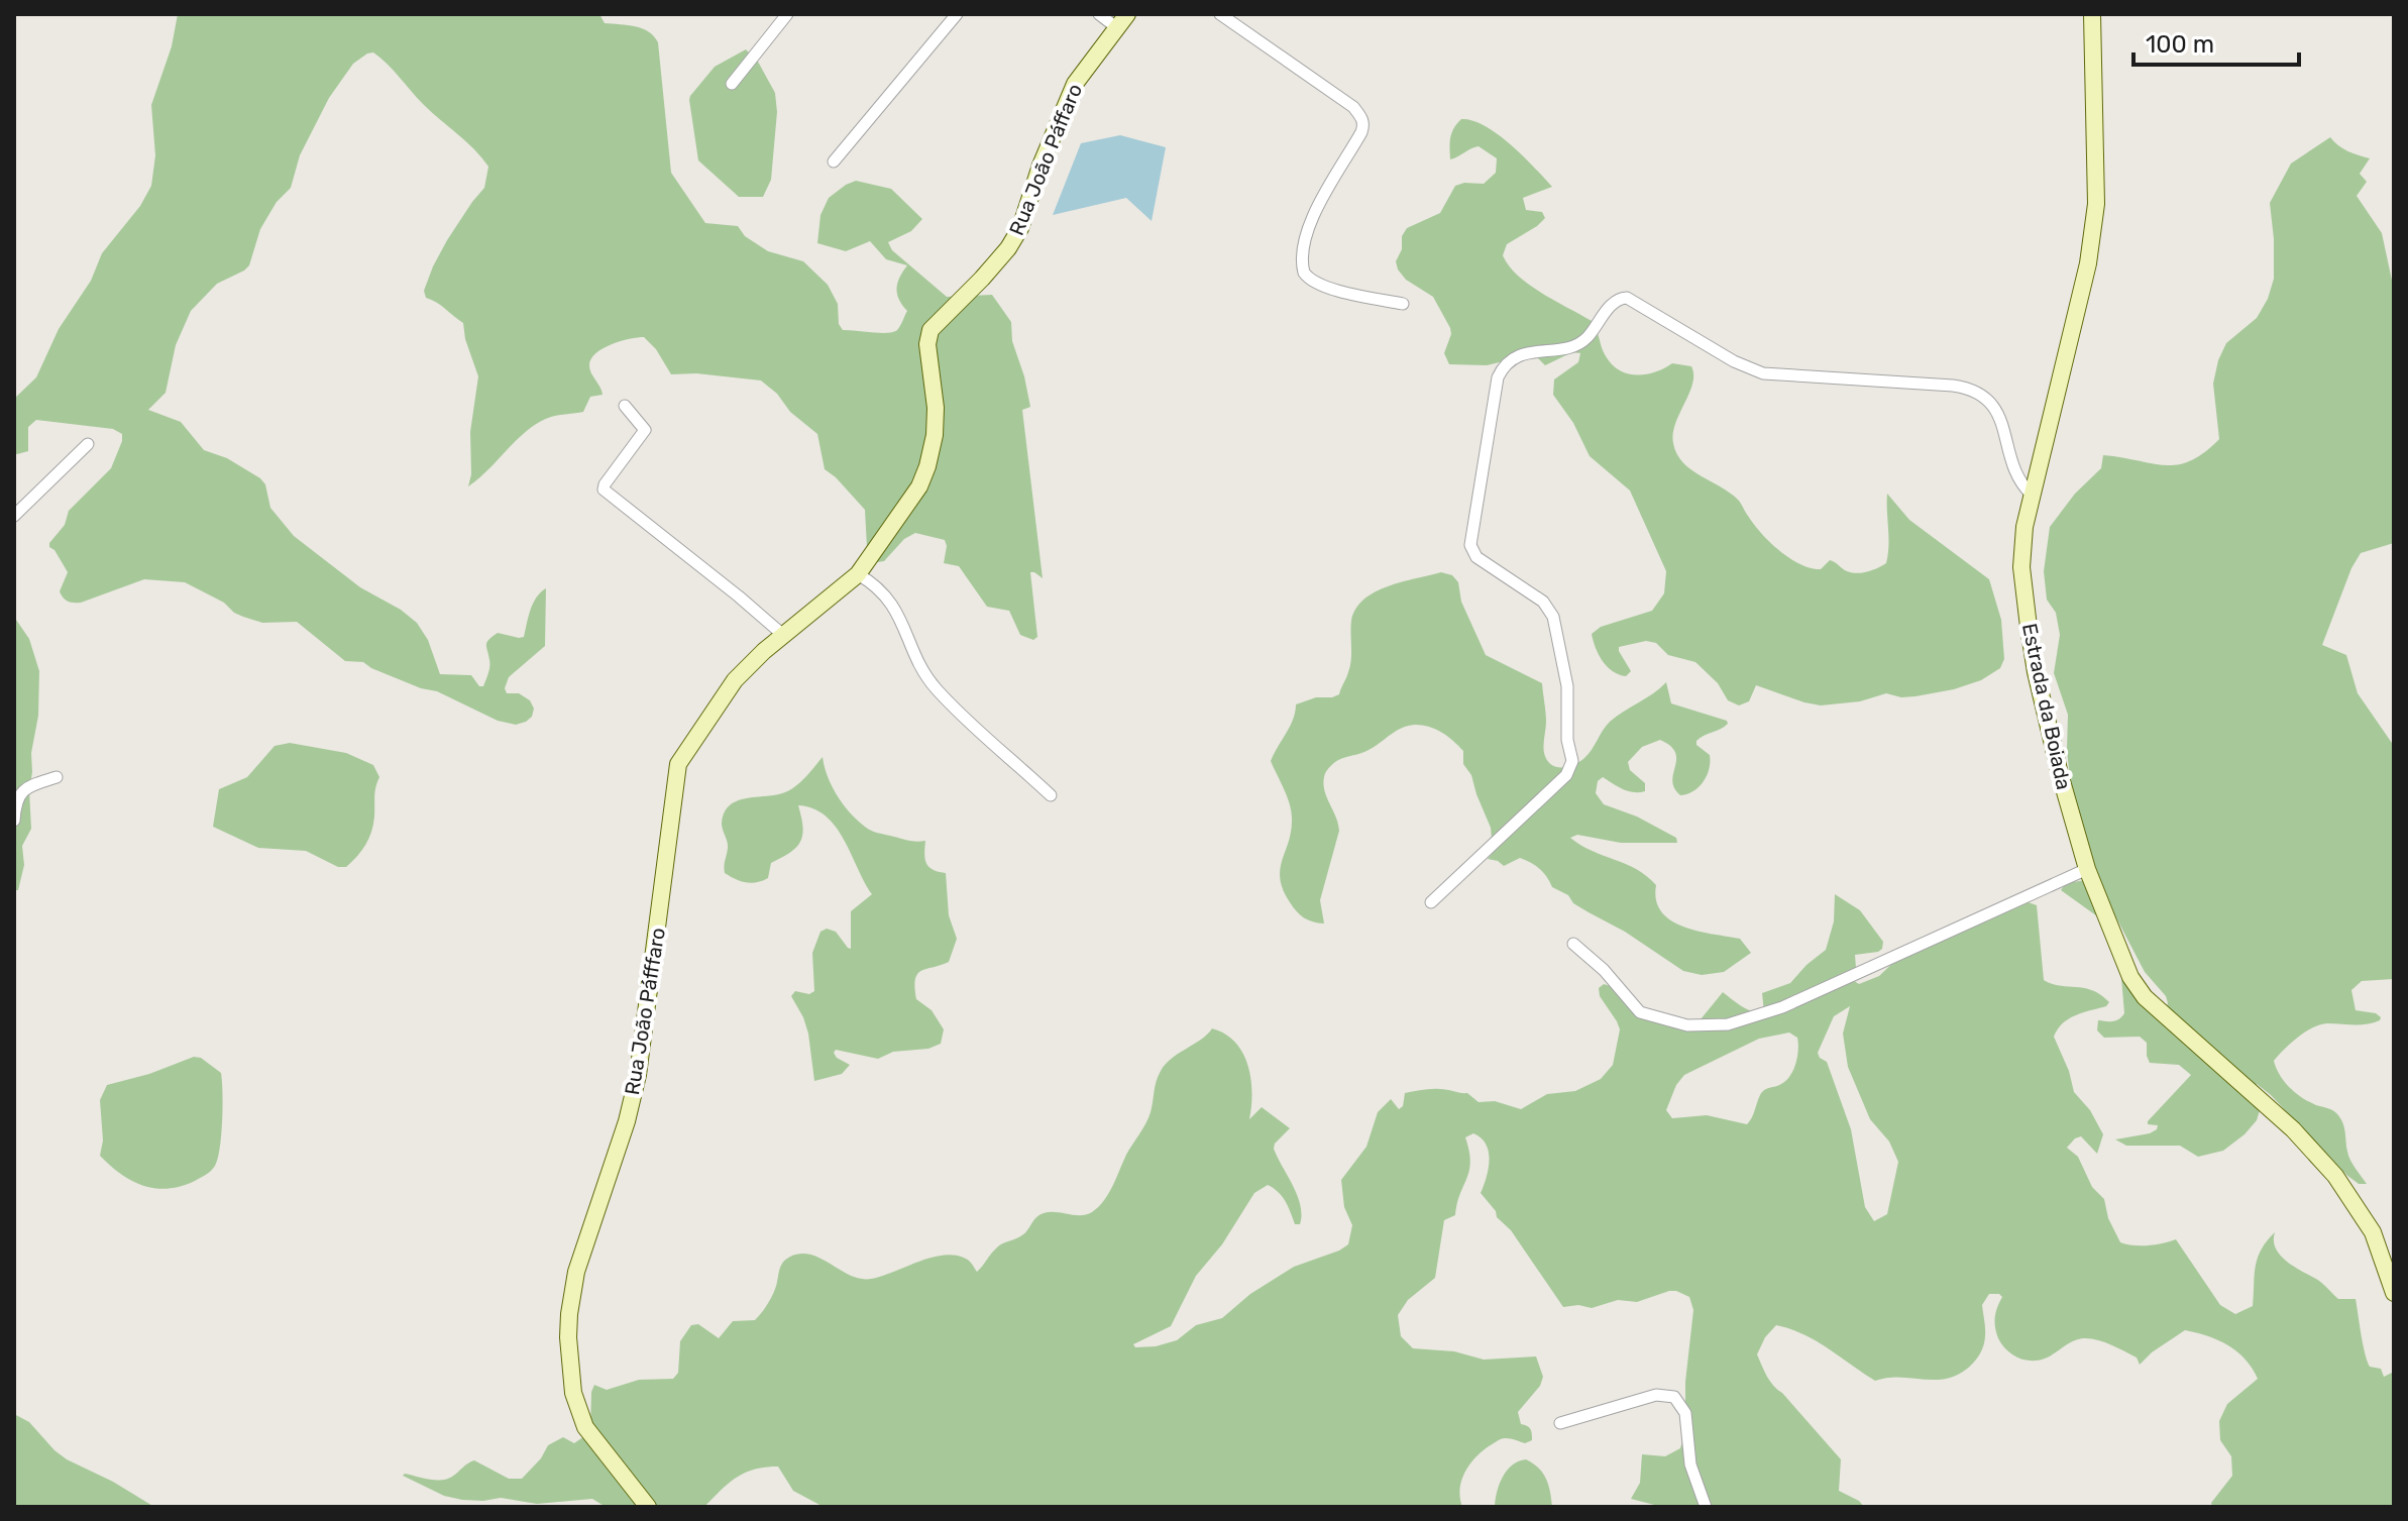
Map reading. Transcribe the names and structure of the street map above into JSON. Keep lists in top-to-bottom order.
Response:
{
  "streets": {
    "street": ["Rua João Páffaro", "Estrada da Boiada", "Rua João Páfffaro"]
  },
  "crossings": [
    ["Rua João Páffaro", "Rua João Páfffaro"]
  ],
  "scale_bar": "100 m"
}
